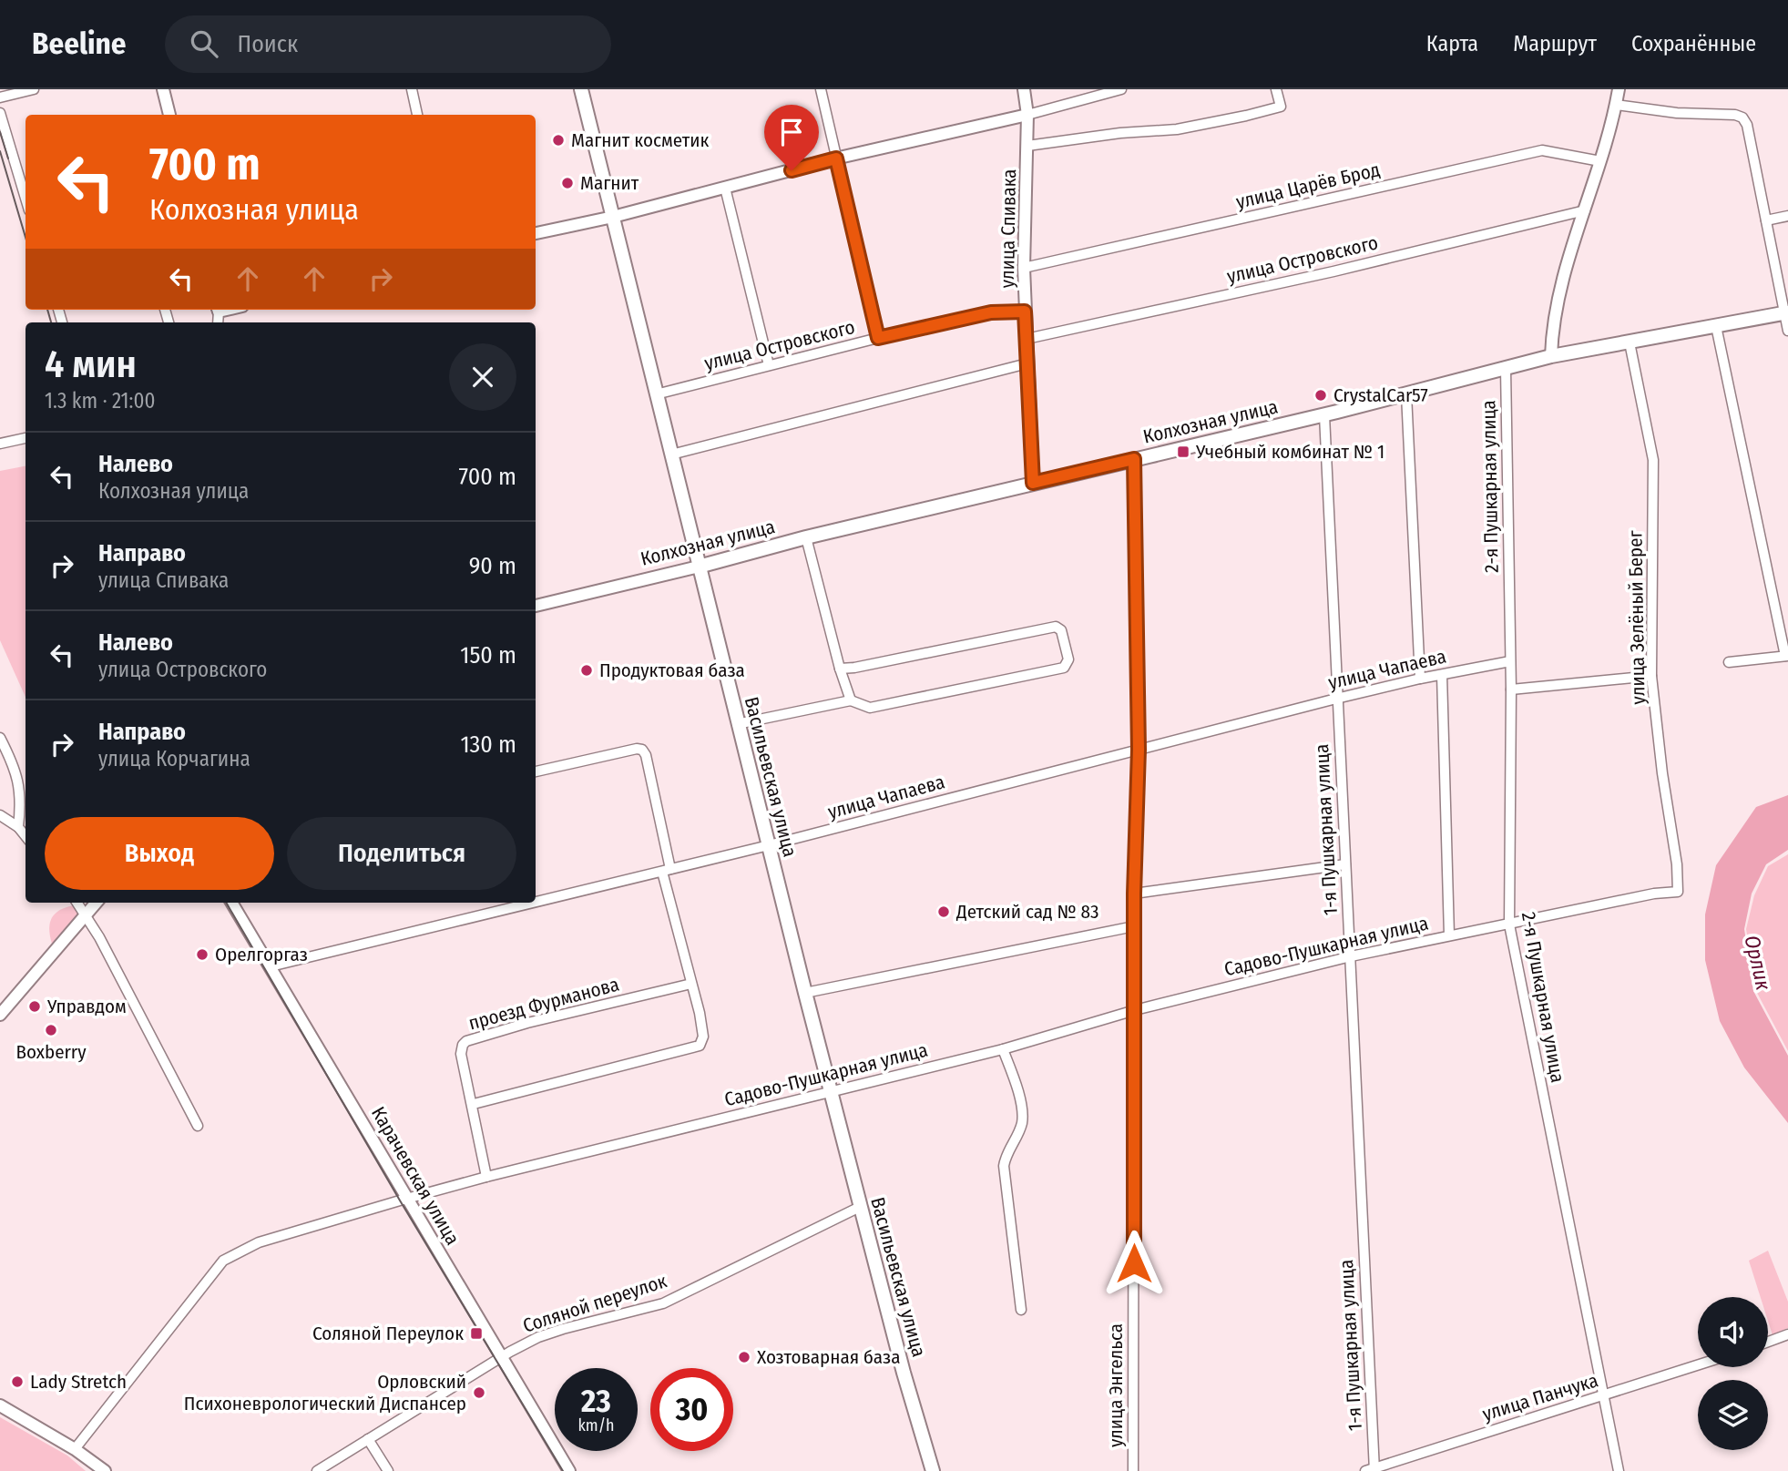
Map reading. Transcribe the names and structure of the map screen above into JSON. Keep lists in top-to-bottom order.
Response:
{
  "streets": {
    "main road": ["Колхозная улица", "Васильевская улица"],
    "street": [
      "улица Царёв Брод",
      "улица Спивака",
      "улица Островского",
      "2-я Пушкарная улица",
      "улица Зелёный Берег",
      "улица Чапаева",
      "1-я Пушкарная улица",
      "Садово-Пушкарная улица",
      "проезд Фурманова",
      "Карачевская улица",
      "Соляной переулок",
      "улица Энгельса",
      "улица Панчука"
    ]
  },
  "crossings": [
    ["улица Царёв Брод", "улица Спивака"],
    ["улица Спивака", "улица Островского"],
    ["улица Спивака", "Колхозная улица"],
    ["улица Островского", "Васильевская улица"],
    ["Колхозная улица", "2-я Пушкарная улица"],
    ["Колхозная улица", "улица Зелёный Берег"],
    ["Колхозная улица", "Васильевская улица"],
    ["Колхозная улица", "1-я Пушкарная улица"],
    ["Колхозная улица", "улица Энгельса"],
    ["2-я Пушкарная улица", "улица Чапаева"],
    ["2-я Пушкарная улица", "Садово-Пушкарная улица"],
    ["2-я Пушкарная улица", "улица Панчука"],
    ["улица Зелёный Берег", "Садово-Пушкарная улица"],
    ["улица Чапаева", "Васильевская улица"],
    ["улица Чапаева", "1-я Пушкарная улица"],
    ["улица Чапаева", "Карачевская улица"],
    ["улица Чапаева", "улица Энгельса"],
    ["Васильевская улица", "Садово-Пушкарная улица"],
    ["Васильевская улица", "Соляной переулок"],
    ["1-я Пушкарная улица", "Садово-Пушкарная улица"],
    ["1-я Пушкарная улица", "улица Панчука"],
    ["Садово-Пушкарная улица", "проезд Фурманова"],
    ["Садово-Пушкарная улица", "Карачевская улица"],
    ["Садово-Пушкарная улица", "улица Энгельса"],
    ["Карачевская улица", "Соляной переулок"]
  ],
  "water": ["Орлик"],
  "places": {
    "other": [
      "Магнит косметик",
      "Магнит",
      "CrystalCar57",
      "Продуктовая база",
      "Детский сад № 83",
      "Орелгоргаз",
      "Управдом",
      "Boxberry",
      "Хозтоварная база",
      "Lady Stretch",
      "Орловский Психоневрологический Диспансер"
    ],
    "transit": ["Учебный комбинат № 1", "Соляной Переулок"]
  },
  "page": {
    "header": "Beeline",
    "search": "Поиск",
    "nav": ["Карта", "Маршрут", "Сохранённые"],
    "turn": ["700 m", "Колхозная улица"],
    "heading": ["4 мин", "1.3 km · 21:00"],
    "list": [
      {
        "name": "Налево",
        "note": "Колхозная улица",
        "value": "700 m"
      },
      {
        "name": "Направо",
        "note": "улица Спивака",
        "value": "90 m"
      },
      {
        "name": "Налево",
        "note": "улица Островского",
        "value": "150 m"
      },
      {
        "name": "Направо",
        "note": "улица Корчагина",
        "value": "130 m"
      }
    ],
    "buttons": ["Выход", "Поделиться"],
    "speed": "23 km/h",
    "limit": "30"
  }
}
